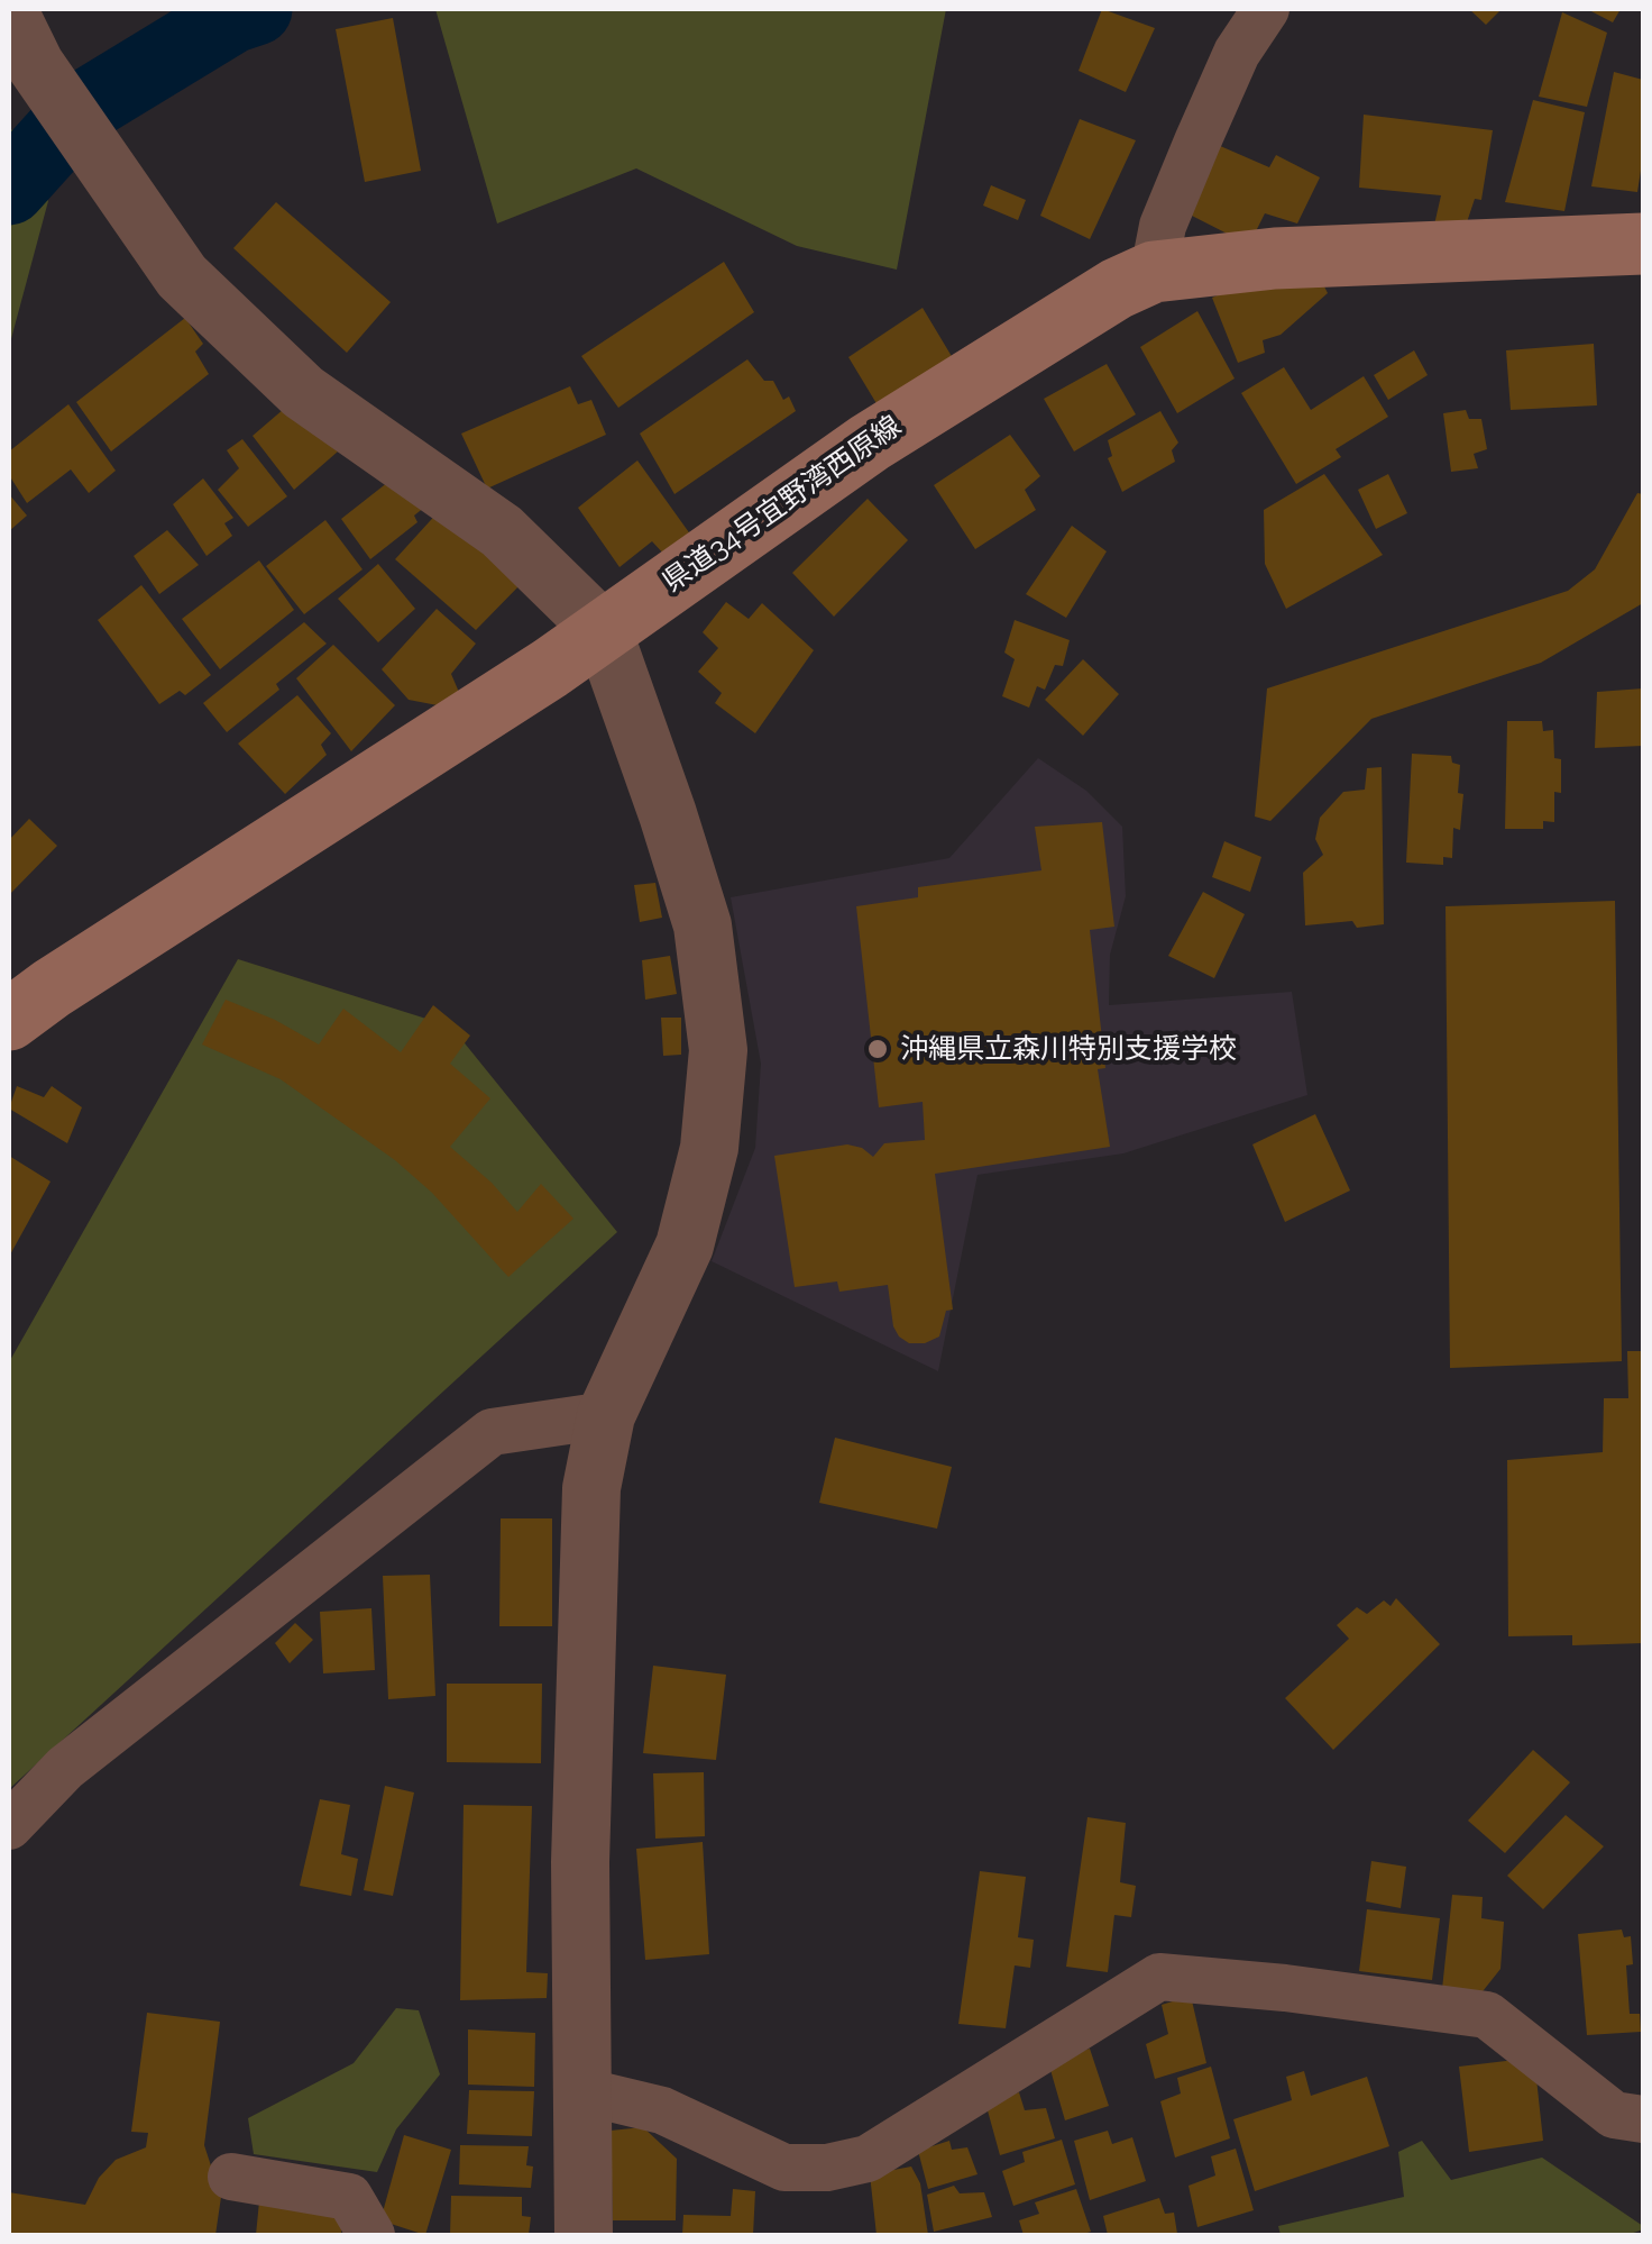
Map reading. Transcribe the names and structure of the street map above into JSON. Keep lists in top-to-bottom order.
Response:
{
  "streets": {
    "main road": ["県道34号宜野湾西原線"]
  },
  "places": ["沖縄県立森川特別支援学校"]
}
